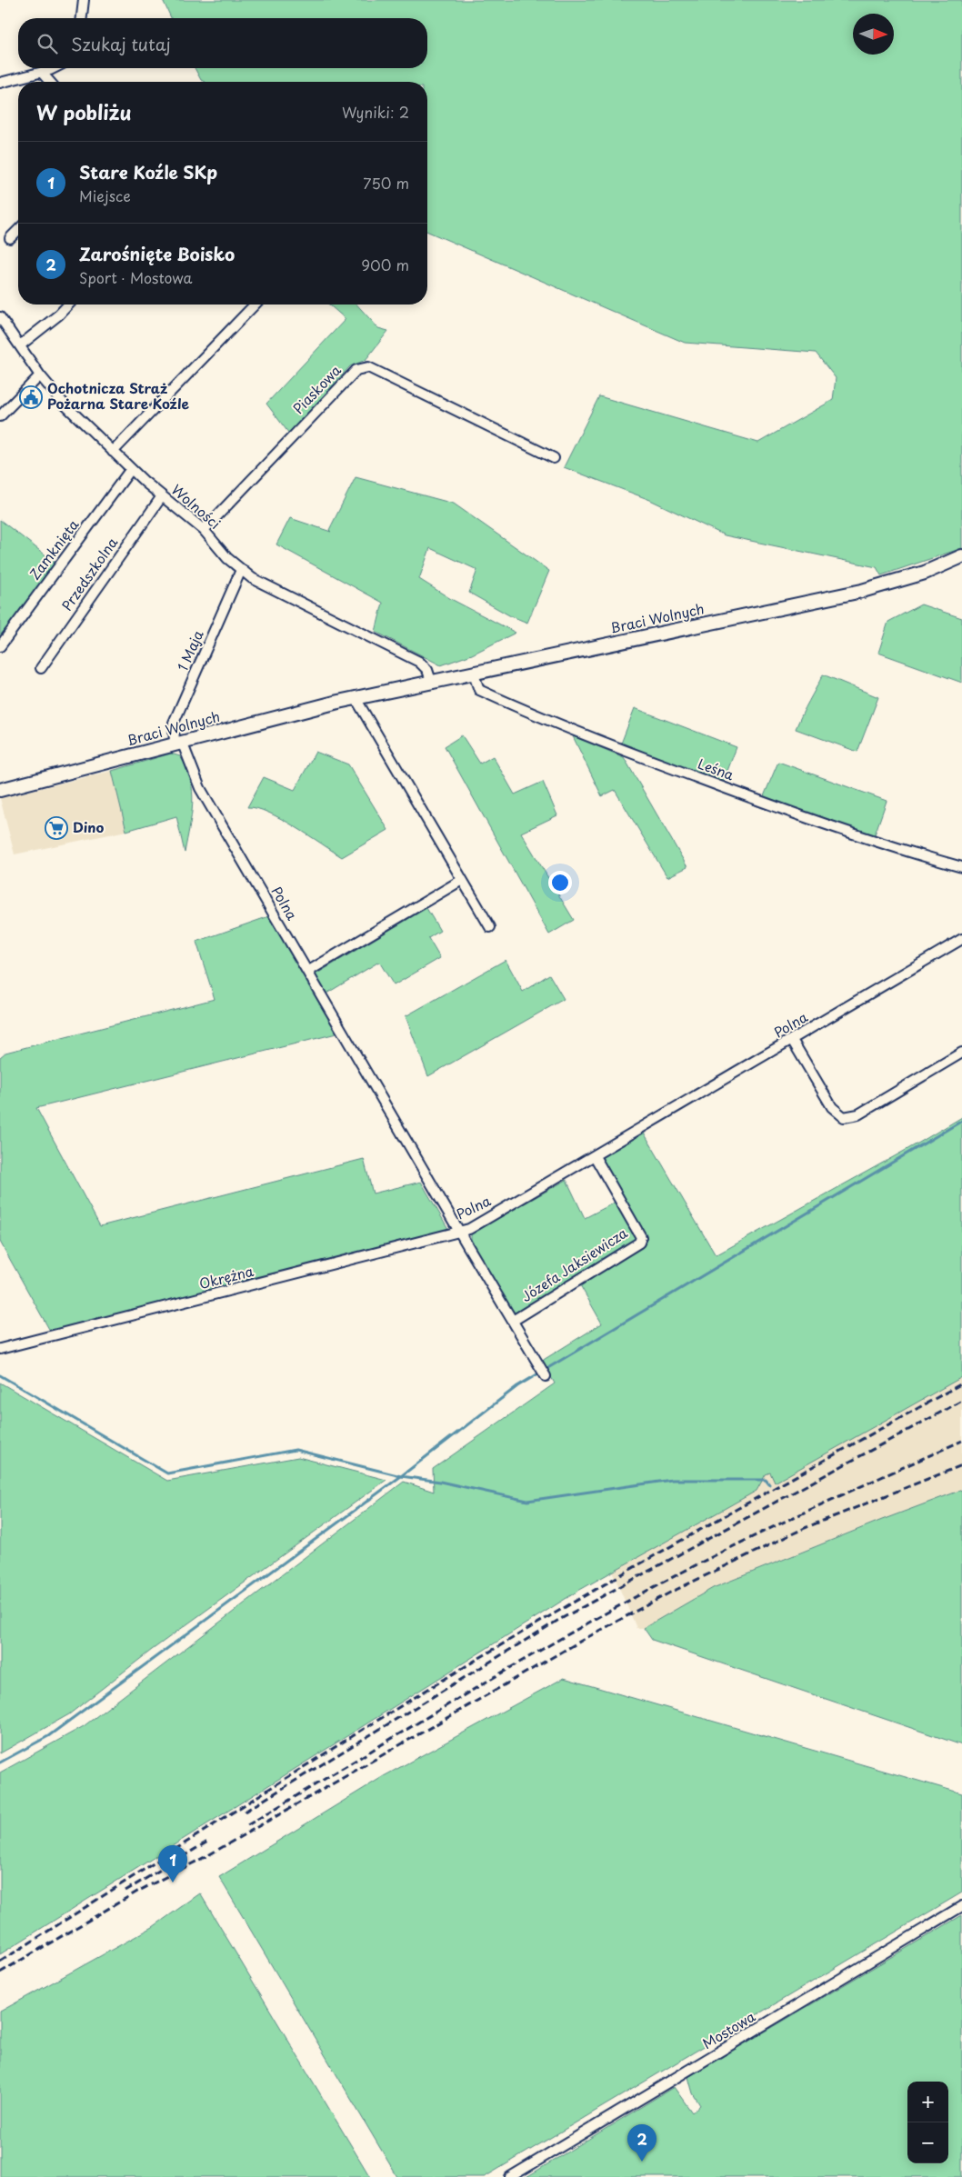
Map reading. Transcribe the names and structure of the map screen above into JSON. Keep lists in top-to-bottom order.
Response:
{
  "streets": {
    "main road": ["Braci Wolnych"],
    "street": [
      "Piaskowa",
      "Wolności",
      "Zamknięta",
      "Przedszkolna",
      "1 Maja",
      "Leśna",
      "Polna",
      "Józefa Jaksiewicza",
      "Okrężna",
      "Mostowa"
    ]
  },
  "crossings": [
    ["Piaskowa", "Wolności"],
    ["Wolności", "Zamknięta"],
    ["Wolności", "Przedszkolna"],
    ["Wolności", "Braci Wolnych"],
    ["Wolności", "1 Maja"],
    ["Braci Wolnych", "1 Maja"],
    ["Braci Wolnych", "Leśna"],
    ["Braci Wolnych", "Polna"],
    ["1 Maja", "Polna"],
    ["Polna", "Józefa Jaksiewicza"],
    ["Polna", "Okrężna"]
  ],
  "places": {
    "public building": ["Ochotnicza Straż Pożarna Stare Koźle"],
    "supermarket": ["Dino"]
  },
  "north": "right",
  "page": {
    "search": "Szukaj tutaj",
    "heading": ["W pobliżu", "Wyniki: 2"],
    "list": [
      {
        "mark": "1",
        "name": "Stare Koźle SKp",
        "note": "Miejsce",
        "value": "750 m"
      },
      {
        "mark": "2",
        "name": "Zarośnięte Boisko",
        "note": "Sport · Mostowa",
        "value": "900 m"
      }
    ],
    "pins": ["1", "2"],
    "map_buttons": ["+", "−"]
  }
}
